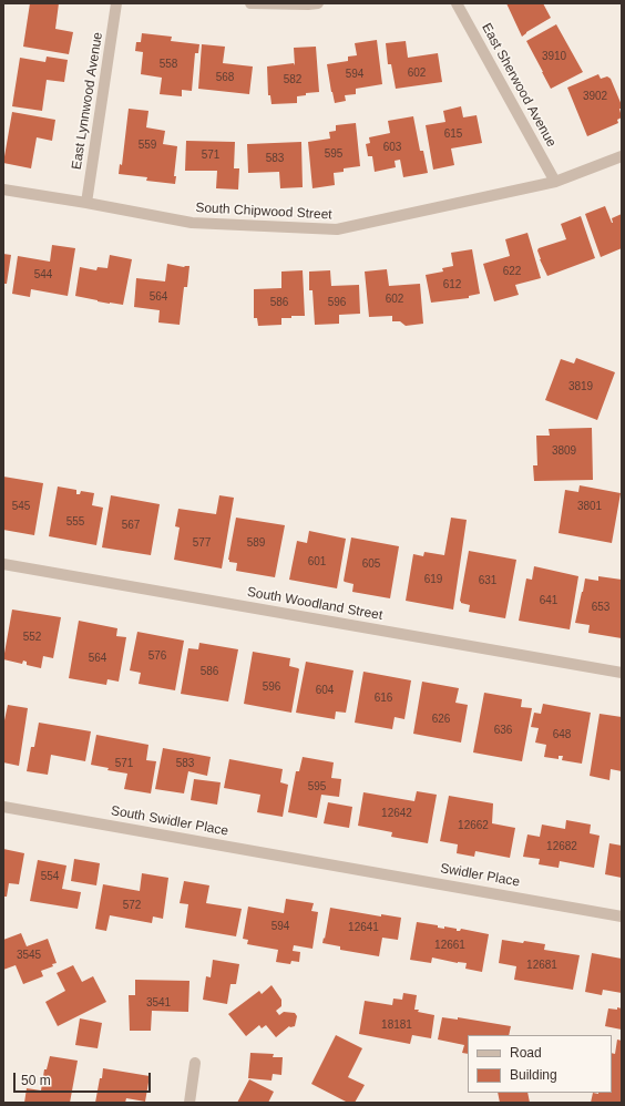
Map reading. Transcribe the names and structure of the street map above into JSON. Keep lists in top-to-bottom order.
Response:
{
  "streets": {
    "street": [
      "East Sherwood Avenue",
      "East Lynnwood Avenue",
      "South Chipwood Street",
      "South Woodland Street",
      "South Swidler Place",
      "Swidler Place"
    ]
  },
  "crossings": [
    ["East Sherwood Avenue", "South Chipwood Street"],
    ["East Lynnwood Avenue", "South Chipwood Street"],
    ["South Swidler Place", "Swidler Place"]
  ],
  "house_numbers": [
    "3910",
    "558",
    "602",
    "594",
    "568",
    "582",
    "3902",
    "615",
    "559",
    "603",
    "595",
    "571",
    "583",
    "622",
    "544",
    "612",
    "564",
    "602",
    "586",
    "596",
    "3819",
    "3809",
    "545",
    "3801",
    "555",
    "567",
    "577",
    "589",
    "601",
    "605",
    "619",
    "631",
    "641",
    "653",
    "552",
    "576",
    "564",
    "586",
    "596",
    "604",
    "616",
    "626",
    "636",
    "648",
    "571",
    "583",
    "595",
    "12642",
    "12662",
    "12682",
    "554",
    "572",
    "594",
    "12641",
    "12661",
    "3545",
    "12681",
    "3541",
    "18181"
  ],
  "legend": ["Road", "Building"],
  "scale_bar": "50 m"
}
